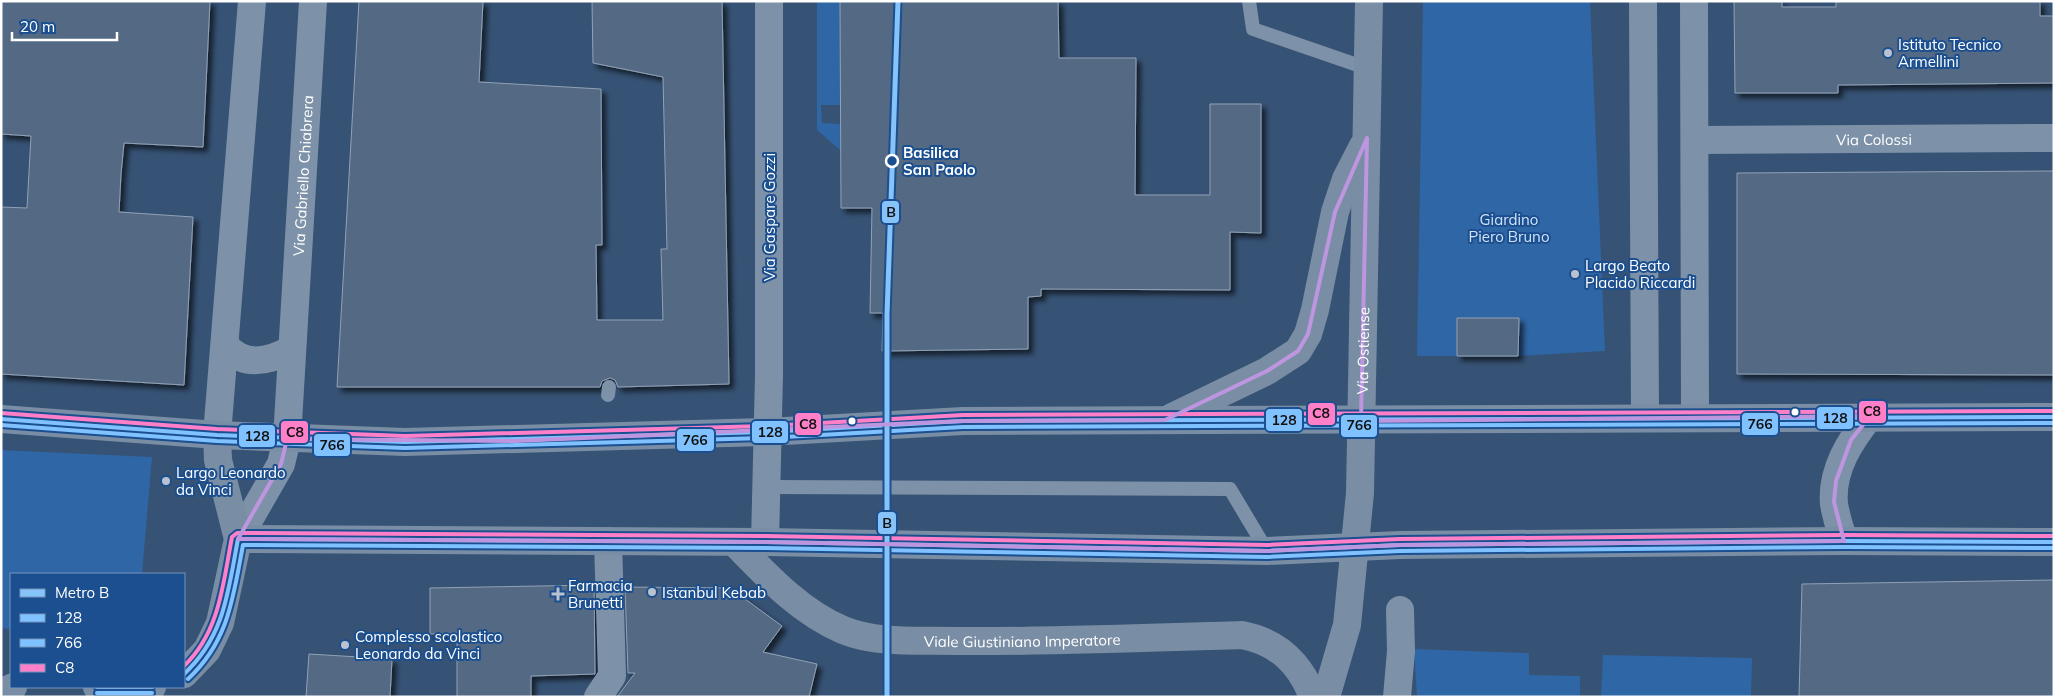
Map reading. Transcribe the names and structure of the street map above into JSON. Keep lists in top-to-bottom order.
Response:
{
  "streets": {
    "street": [
      "Via Colossi",
      "Via Gabriello Chiabrera",
      "Via Gaspare Gozzi",
      "Via Ostiense",
      "Viale Giustiniano Imperatore"
    ]
  },
  "parks": ["Giardino Piero Bruno"],
  "places": {
    "other": [
      "Istituto Tecnico Armellini",
      "Basilica San Paolo",
      "Largo Beato Placido Riccardi",
      "Largo Leonardo da Vinci",
      "Istanbul Kebab",
      "Complesso scolastico Leonardo da Vinci"
    ],
    "health": ["Farmacia Brunetti"]
  },
  "lines": [
    "metro line B",
    "transit line C8",
    "transit line 128",
    "transit line 766"
  ],
  "legend": [
    "Metro B",
    "128",
    "766",
    "C8"
  ],
  "scale_bar": "20 m"
}
